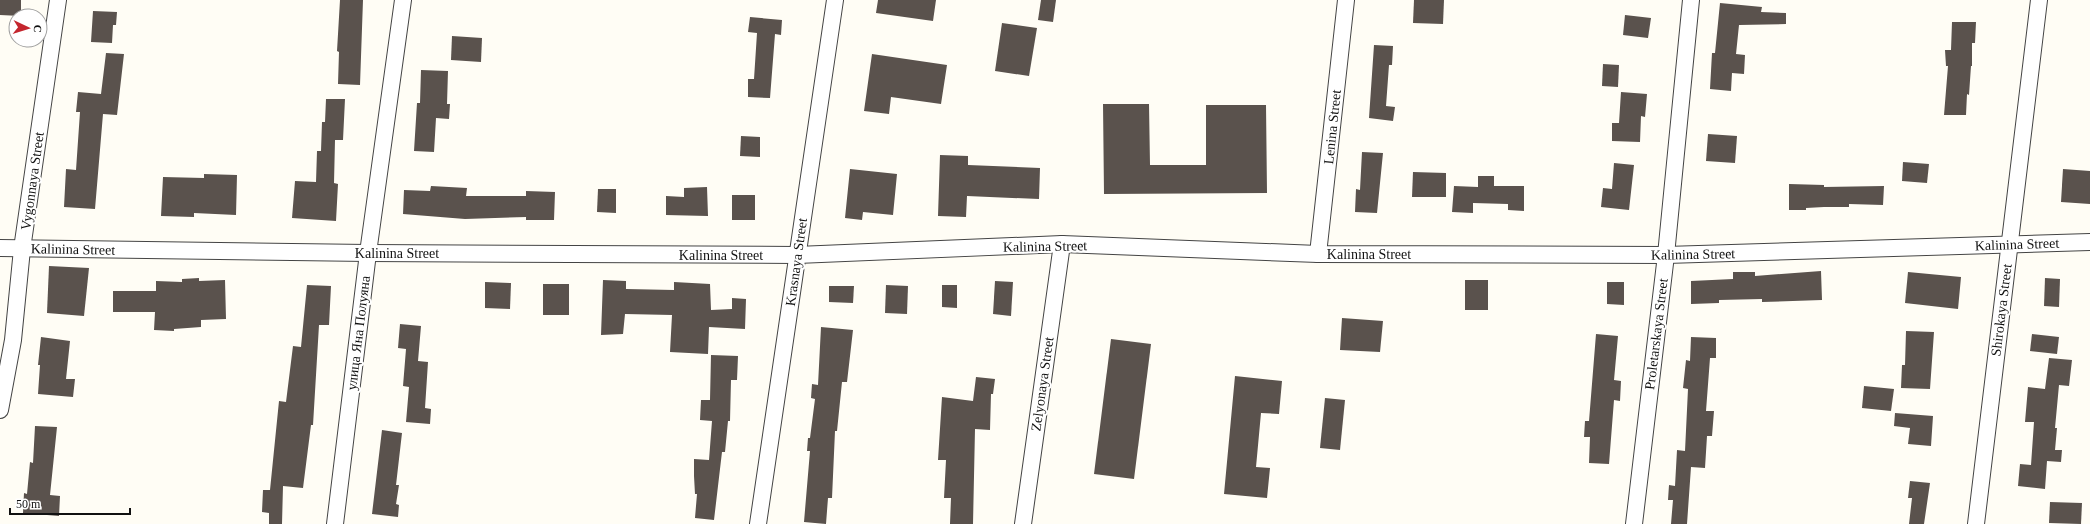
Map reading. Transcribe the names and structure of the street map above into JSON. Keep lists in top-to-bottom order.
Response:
{
  "streets": {
    "street": [
      "Lenina Street",
      "Vygonnaya Street",
      "Kalinina Street",
      "Krasnaya Street",
      "Shirokaya Street",
      "улица Яна Полуяна",
      "Proletarskaya Street",
      "Zelyonaya Street"
    ]
  },
  "crossings": [
    ["Lenina Street", "Kalinina Street"],
    ["Vygonnaya Street", "Kalinina Street"],
    ["Kalinina Street", "Krasnaya Street"],
    ["Kalinina Street", "Shirokaya Street"],
    ["Kalinina Street", "улица Яна Полуяна"],
    ["Kalinina Street", "Proletarskaya Street"],
    ["Kalinina Street", "Zelyonaya Street"]
  ],
  "scale_bar": "50 m",
  "north": "right"
}
